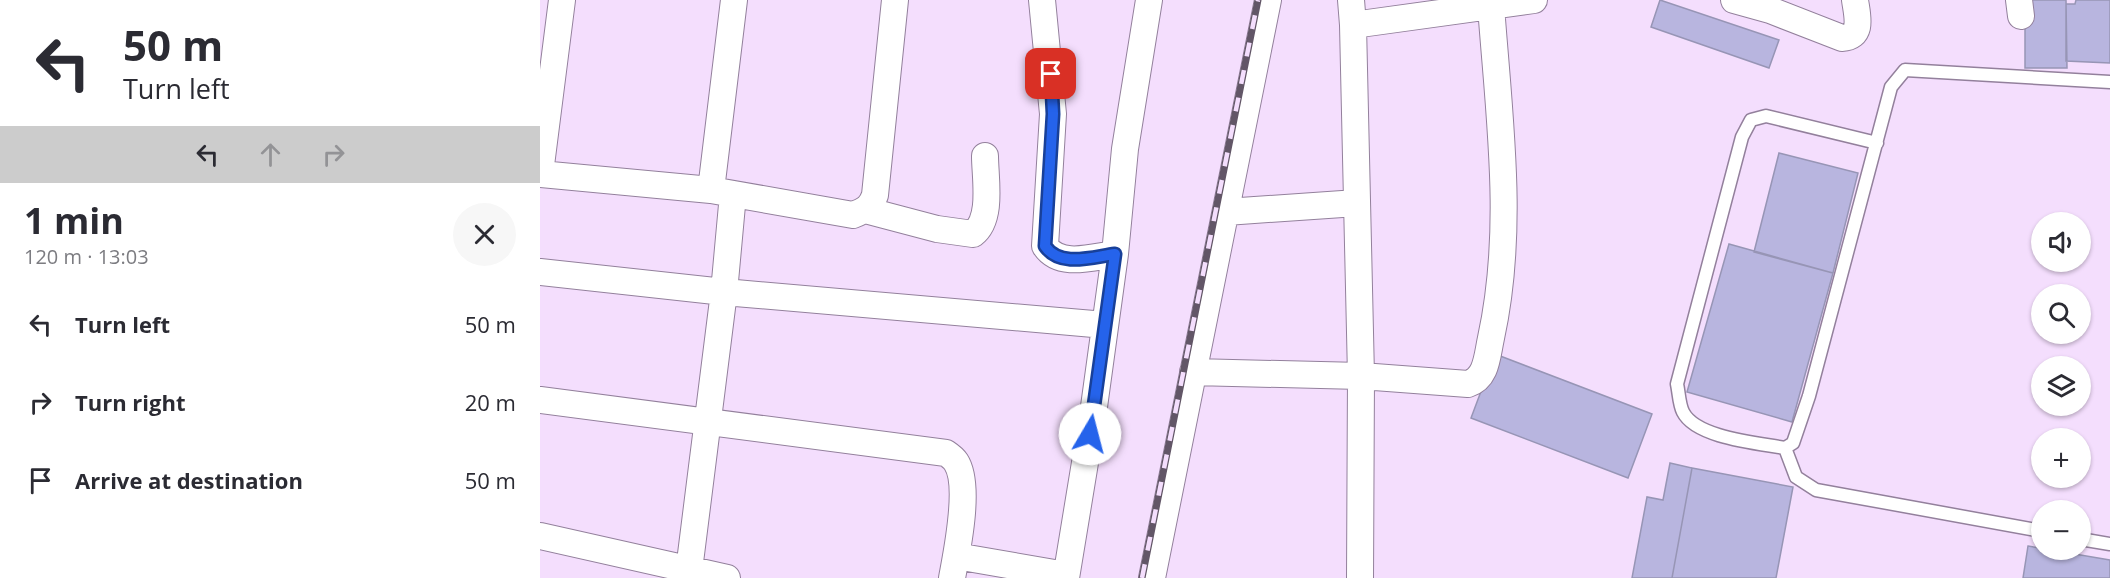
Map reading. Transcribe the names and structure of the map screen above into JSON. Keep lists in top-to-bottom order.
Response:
{
  "page": {
    "turn": ["50 m", "Turn left"],
    "heading": ["1 min", "120 m · 13:03"],
    "map_buttons": ["+", "−"],
    "list": [
      {
        "name": "Turn left",
        "value": "50 m"
      },
      {
        "name": "Turn right",
        "value": "20 m"
      },
      {
        "name": "Arrive at destination",
        "value": "50 m"
      }
    ]
  }
}
